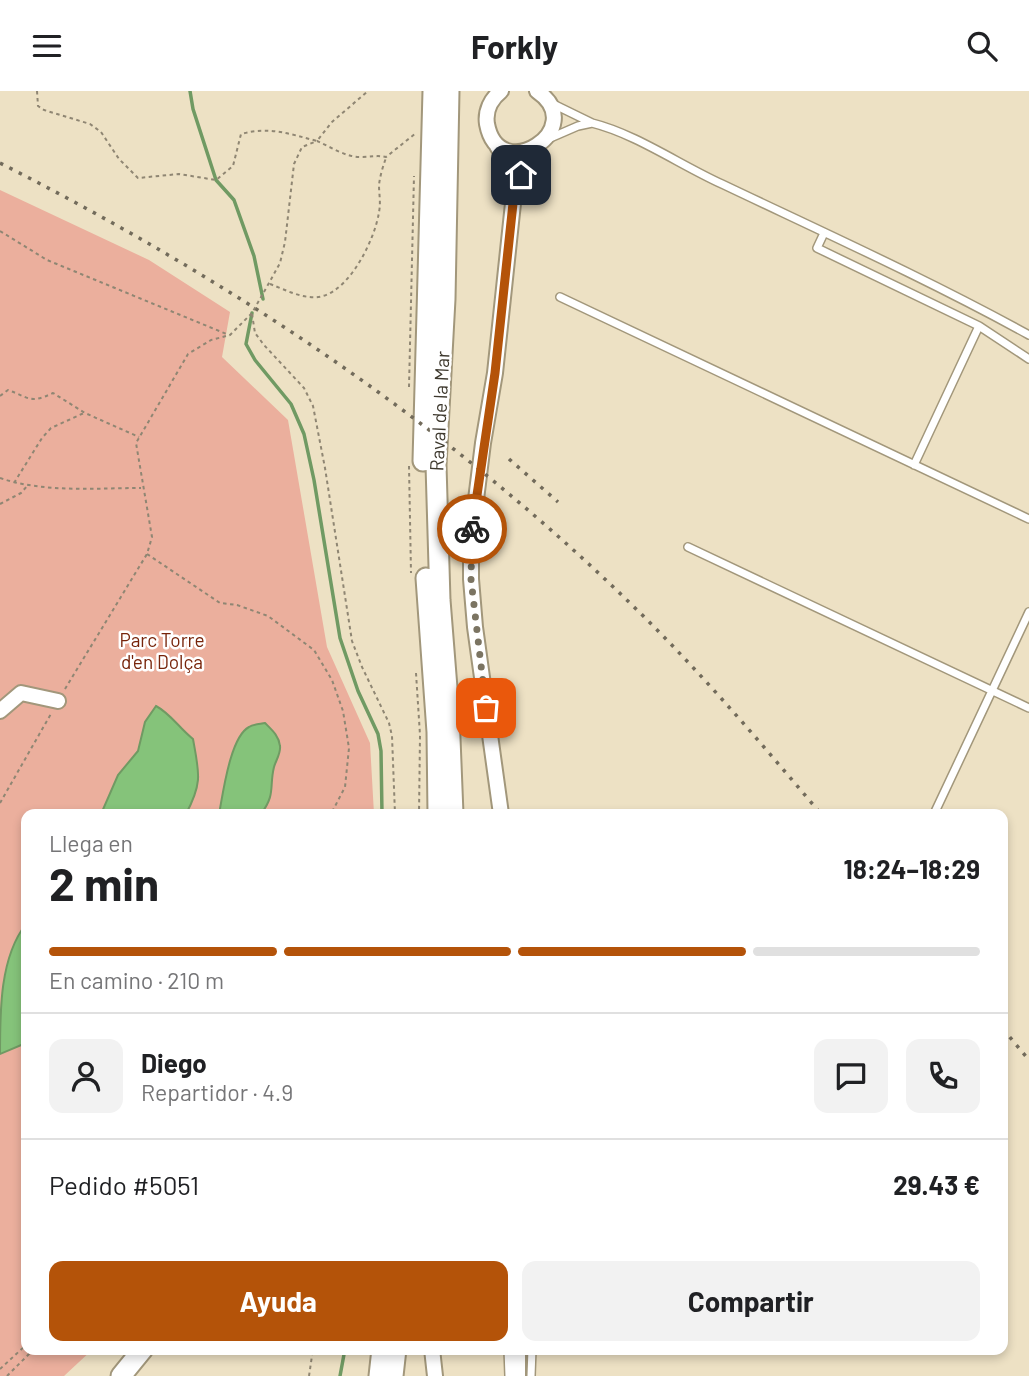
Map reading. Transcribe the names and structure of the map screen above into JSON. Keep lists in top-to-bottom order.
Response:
{
  "streets": {
    "street": ["Raval de la Mar"]
  },
  "parks": ["Parc Torre d'en Dolça"],
  "page": {
    "header": "Forkly",
    "heading": ["2 min", "Llega en", "18:24–18:29"],
    "panel": [
      "Diego",
      "Repartidor · 4.9",
      "Pedido #5051",
      "29.43 €"
    ],
    "bar": "En camino · 210 m",
    "buttons": ["Ayuda", "Compartir"]
  }
}
